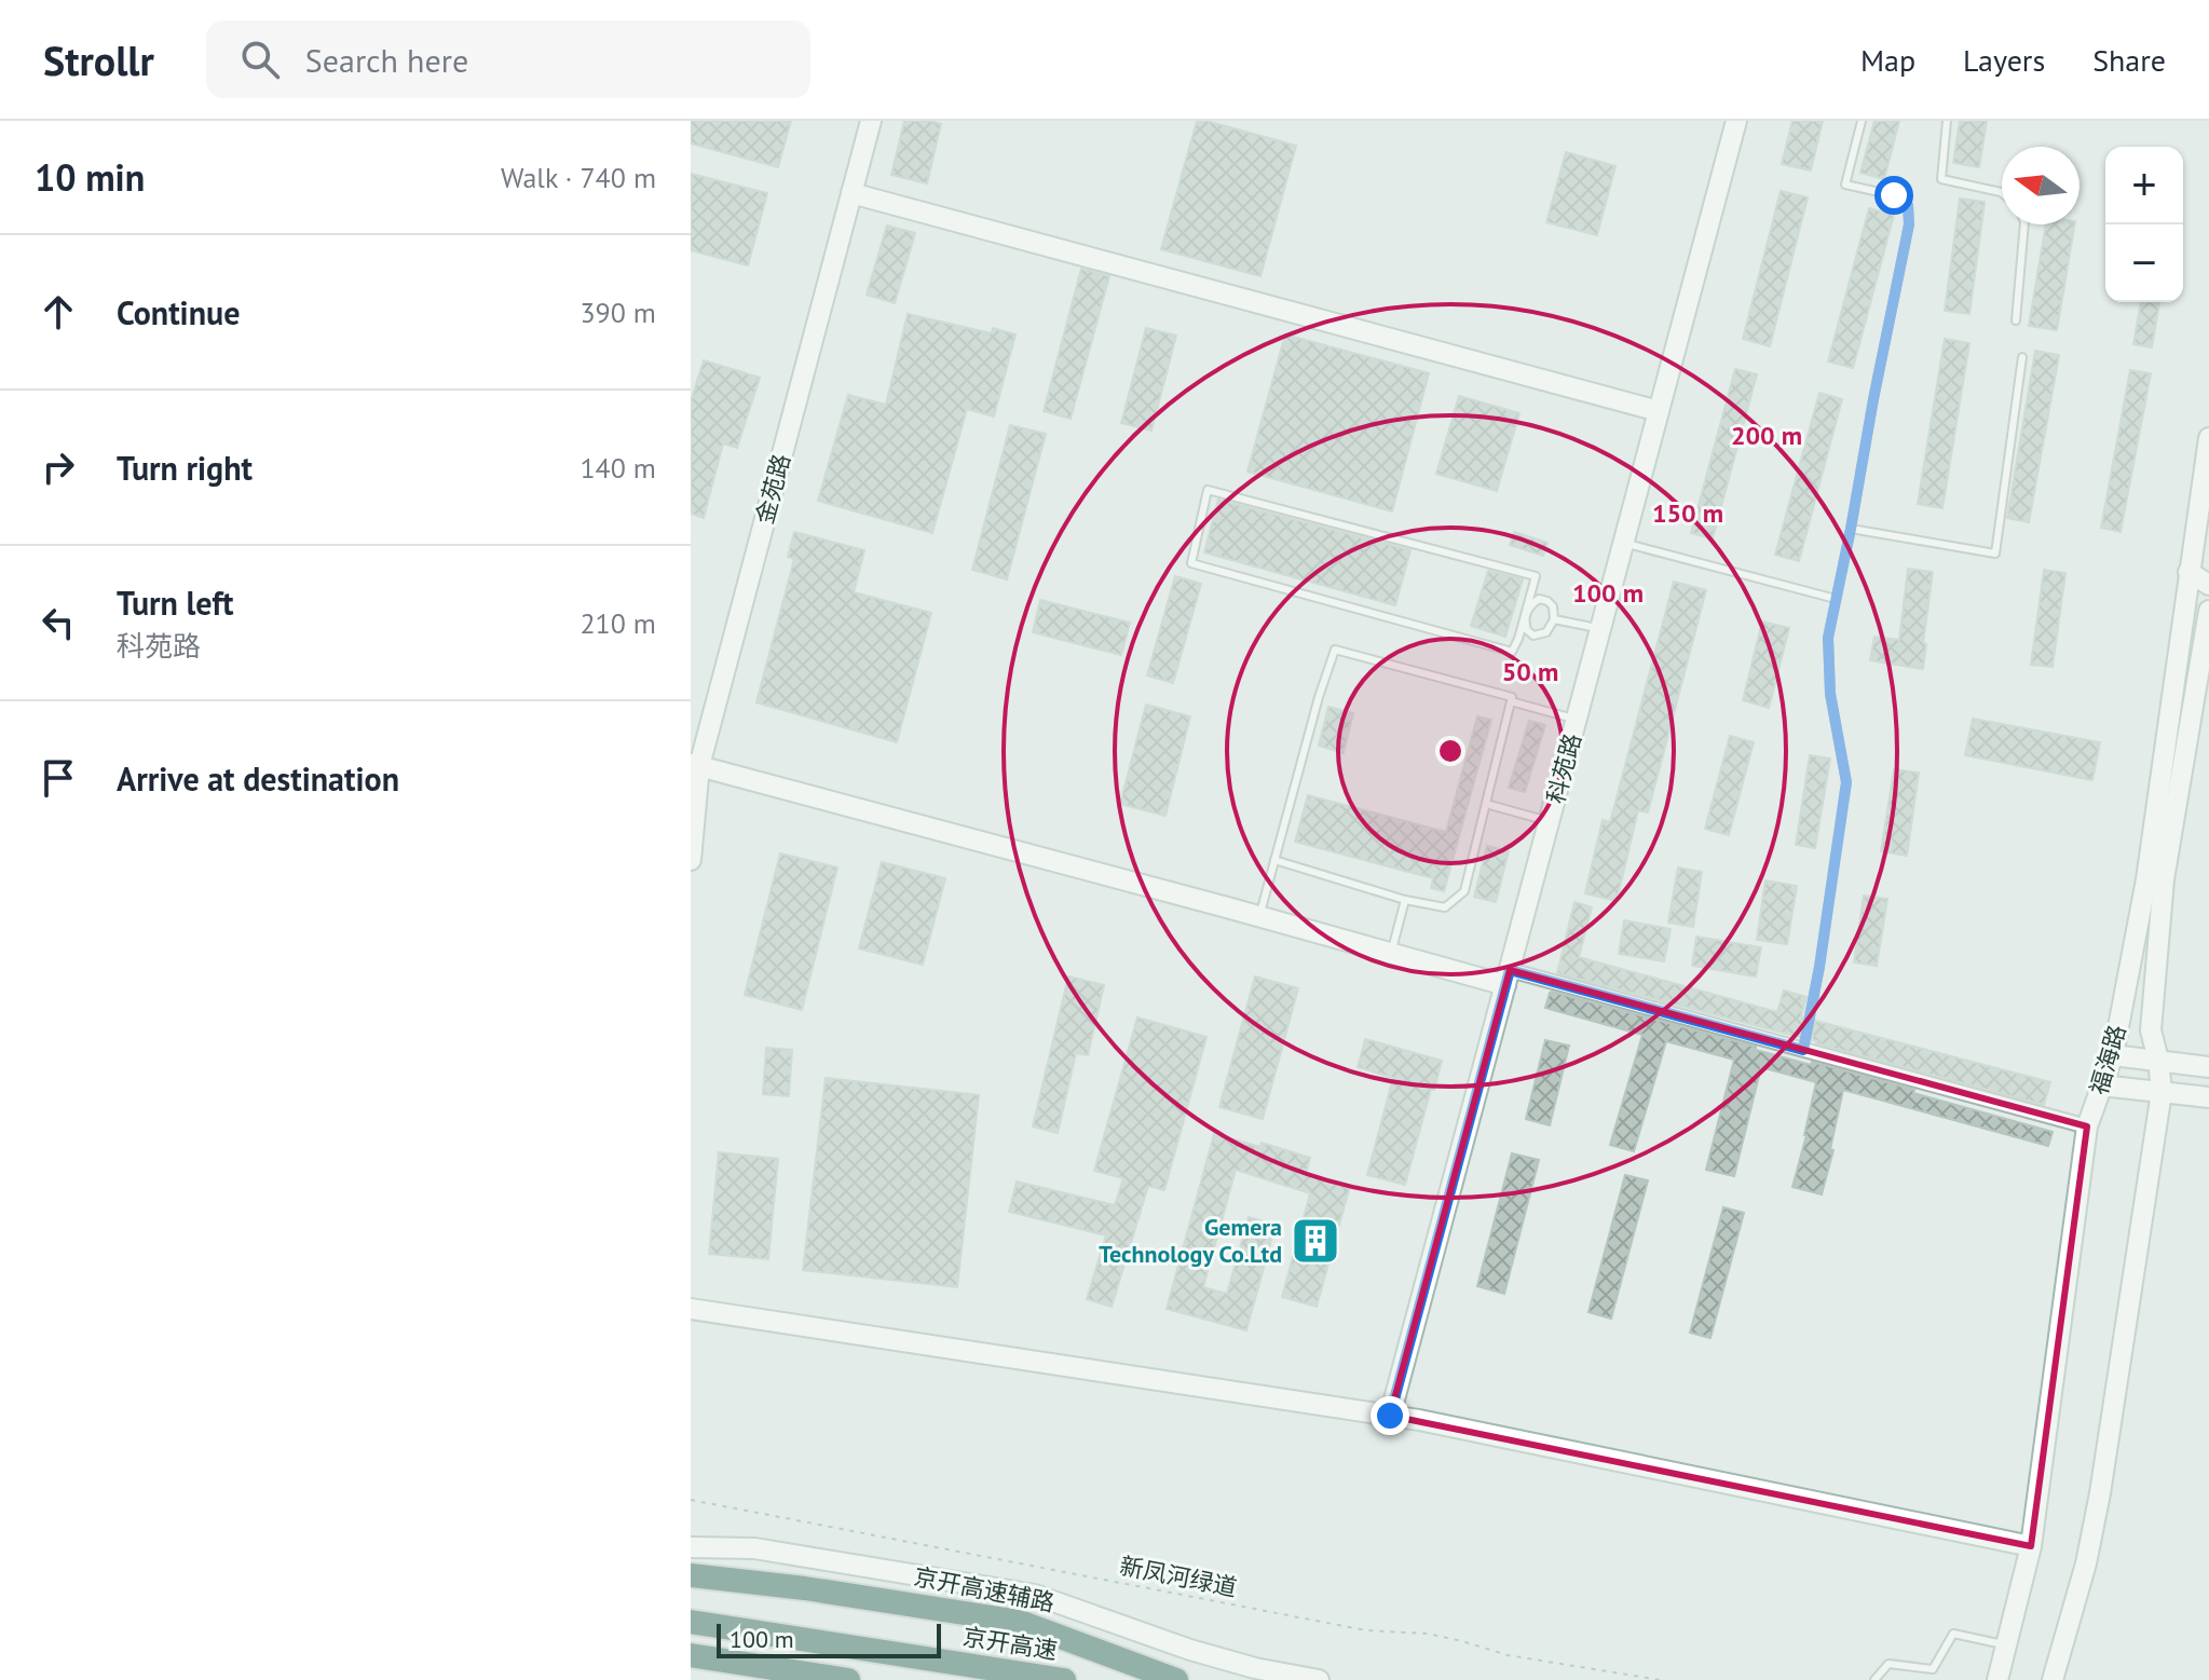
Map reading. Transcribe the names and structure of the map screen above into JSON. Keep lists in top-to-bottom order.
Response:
{
  "streets": {
    "highway": ["京开高速"],
    "street": [
      "金苑路",
      "科苑路",
      "福海路",
      "京开高速辅路"
    ],
    "path": ["新凤河绿道"]
  },
  "places": {
    "building": ["Gemera Technology Co.Ltd"]
  },
  "scale_bar": "100 m",
  "north": "left",
  "page": {
    "header": "Strollr",
    "search": "Search here",
    "nav": ["Map", "Layers", "Share"],
    "heading": ["10 min", "Walk · 740 m"],
    "map_buttons": ["+", "−"],
    "list": [
      ["Continue", "390 m"],
      ["Turn right", "140 m"],
      ["Turn left", "科苑路", "210 m"],
      "Arrive at destination"
    ],
    "scale": "100 m"
  },
  "rings": [
    "200 m",
    "150 m",
    "100 m",
    "50 m"
  ]
}
